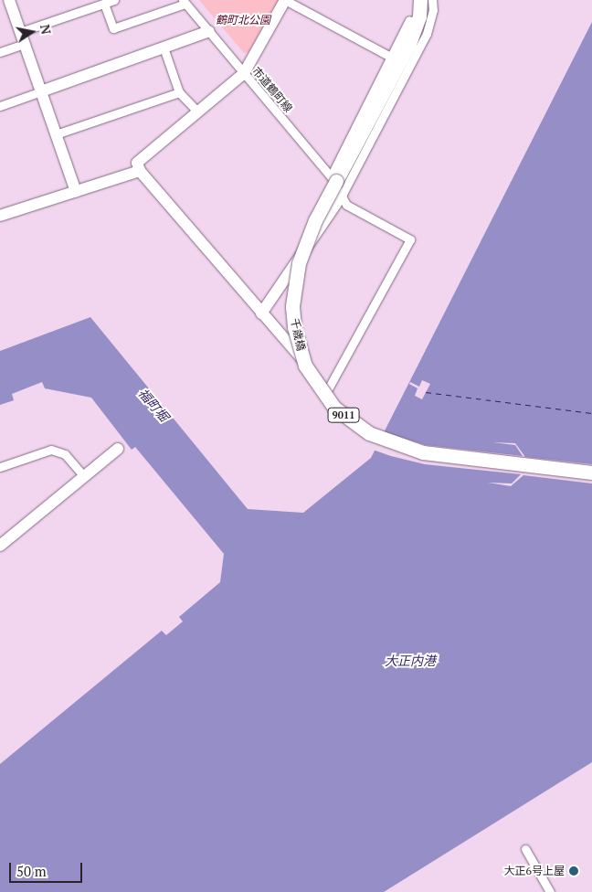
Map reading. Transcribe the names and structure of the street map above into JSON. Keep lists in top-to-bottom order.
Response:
{
  "streets": {
    "main road": ["千歳橋", "9011"],
    "street": ["市道鶴町線"]
  },
  "water": ["福町堀", "大正内港"],
  "parks": ["鶴町北公園"],
  "places": ["大正6号上屋"],
  "scale_bar": "50 m",
  "north": "right"
}
